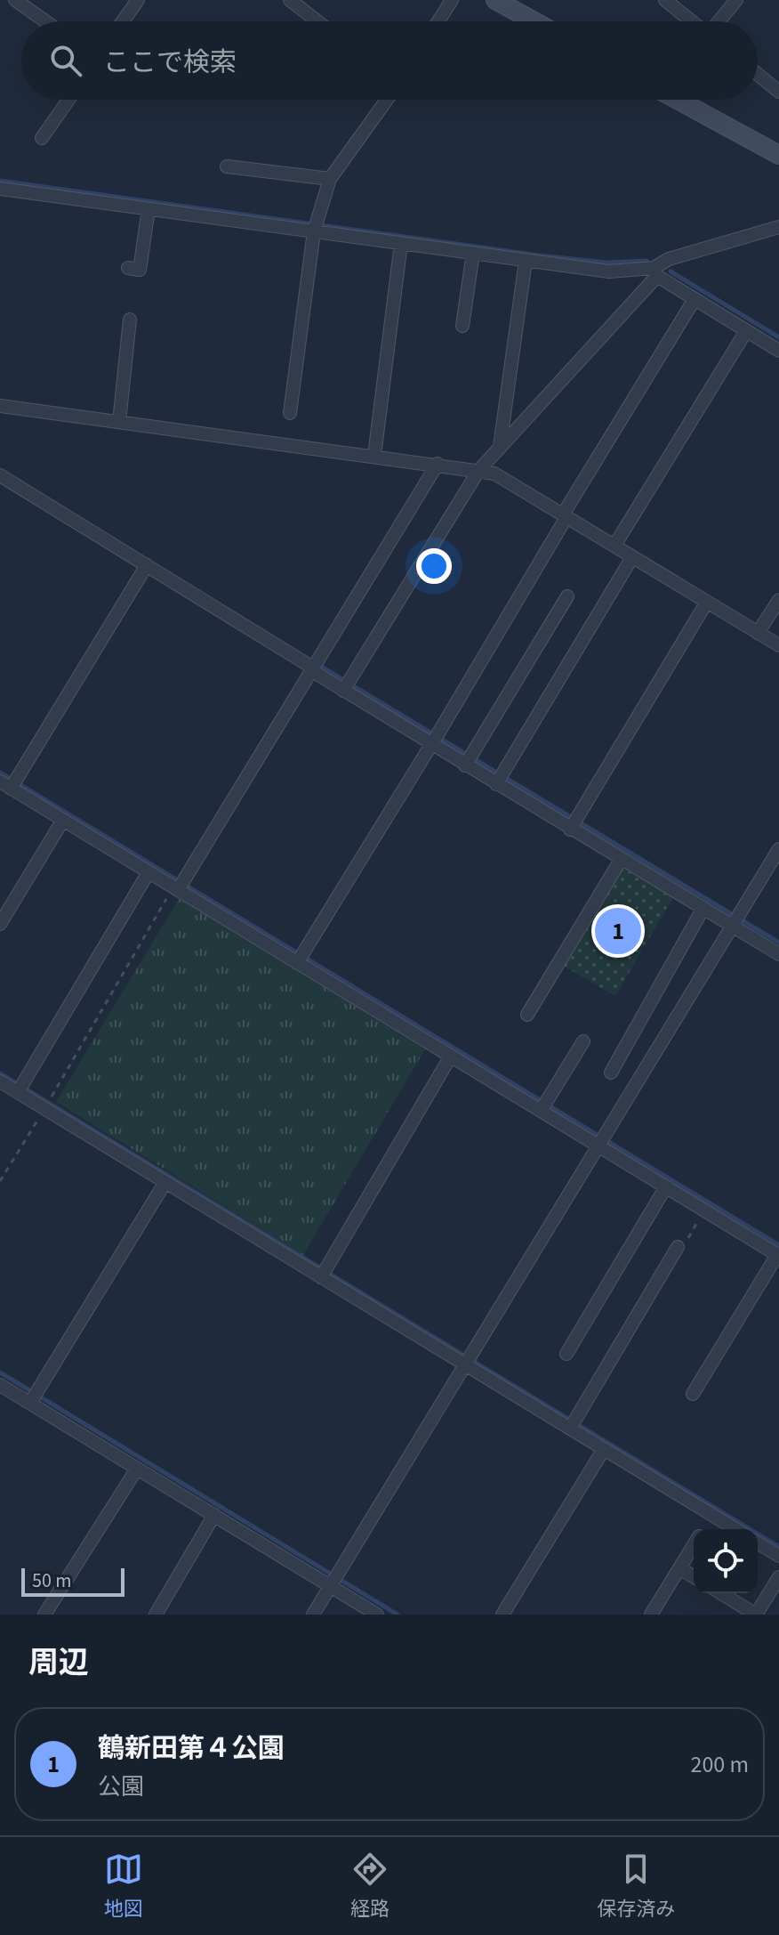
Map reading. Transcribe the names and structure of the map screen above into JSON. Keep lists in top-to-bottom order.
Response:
{
  "scale_bar": "50 m",
  "page": {
    "search": "ここで検索",
    "pins": "1",
    "scale": "50 m",
    "heading": "周辺",
    "list": [
      {
        "mark": "1",
        "name": "鶴新田第４公園",
        "note": "公園",
        "value": "200 m"
      }
    ],
    "nav": ["地図", "経路", "保存済み"]
  }
}
